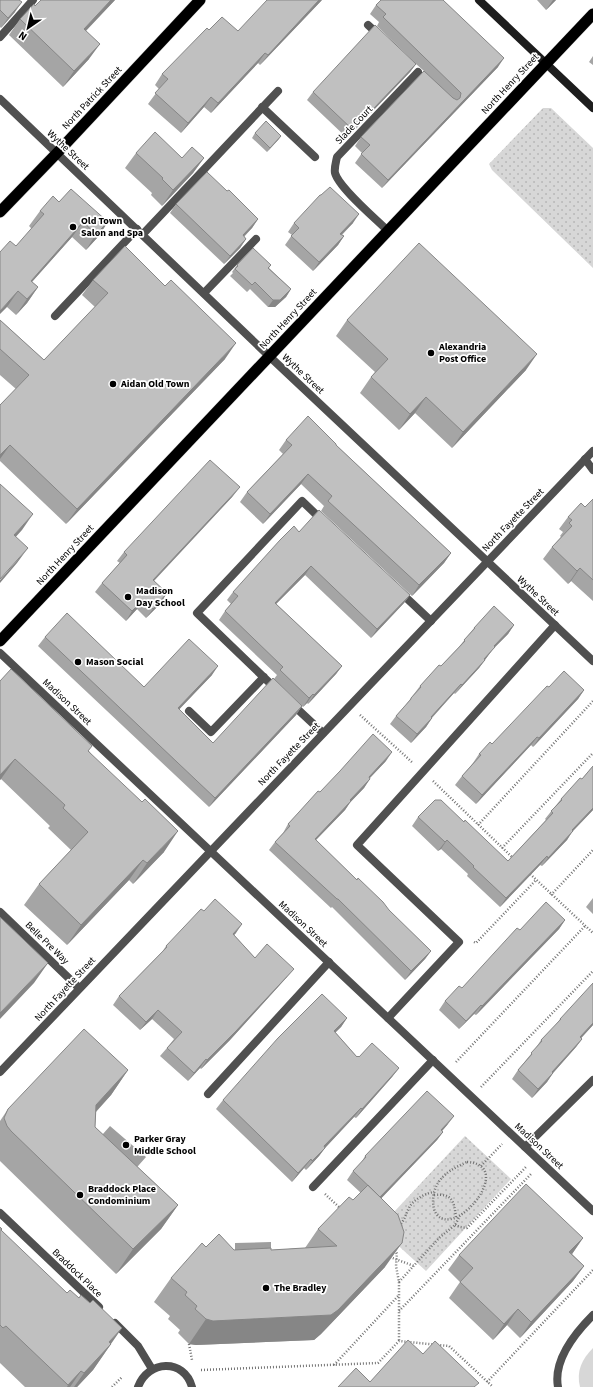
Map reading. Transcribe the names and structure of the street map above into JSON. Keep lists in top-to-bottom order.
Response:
{
  "streets": {
    "highway": ["North Henry Street", "North Patrick Street"],
    "street": [
      "Slade Court",
      "Wythe Street",
      "North Fayette Street",
      "Madison Street",
      "Belle Pre Way",
      "Braddock Place"
    ]
  },
  "crossings": [
    ["North Henry Street", "Slade Court"],
    ["North Henry Street", "Wythe Street"],
    ["North Patrick Street", "Wythe Street"],
    ["Wythe Street", "North Fayette Street"],
    ["North Fayette Street", "Madison Street"],
    ["North Fayette Street", "Belle Pre Way"]
  ],
  "places": [
    "Old Town Salon and Spa",
    "Alexandria Post Office",
    "Aidan Old Town",
    "Madison Day School",
    "Mason Social",
    "Parker Gray Middle School",
    "Braddock Place Condominium",
    "The Bradley"
  ],
  "north": "bottom left"
}
